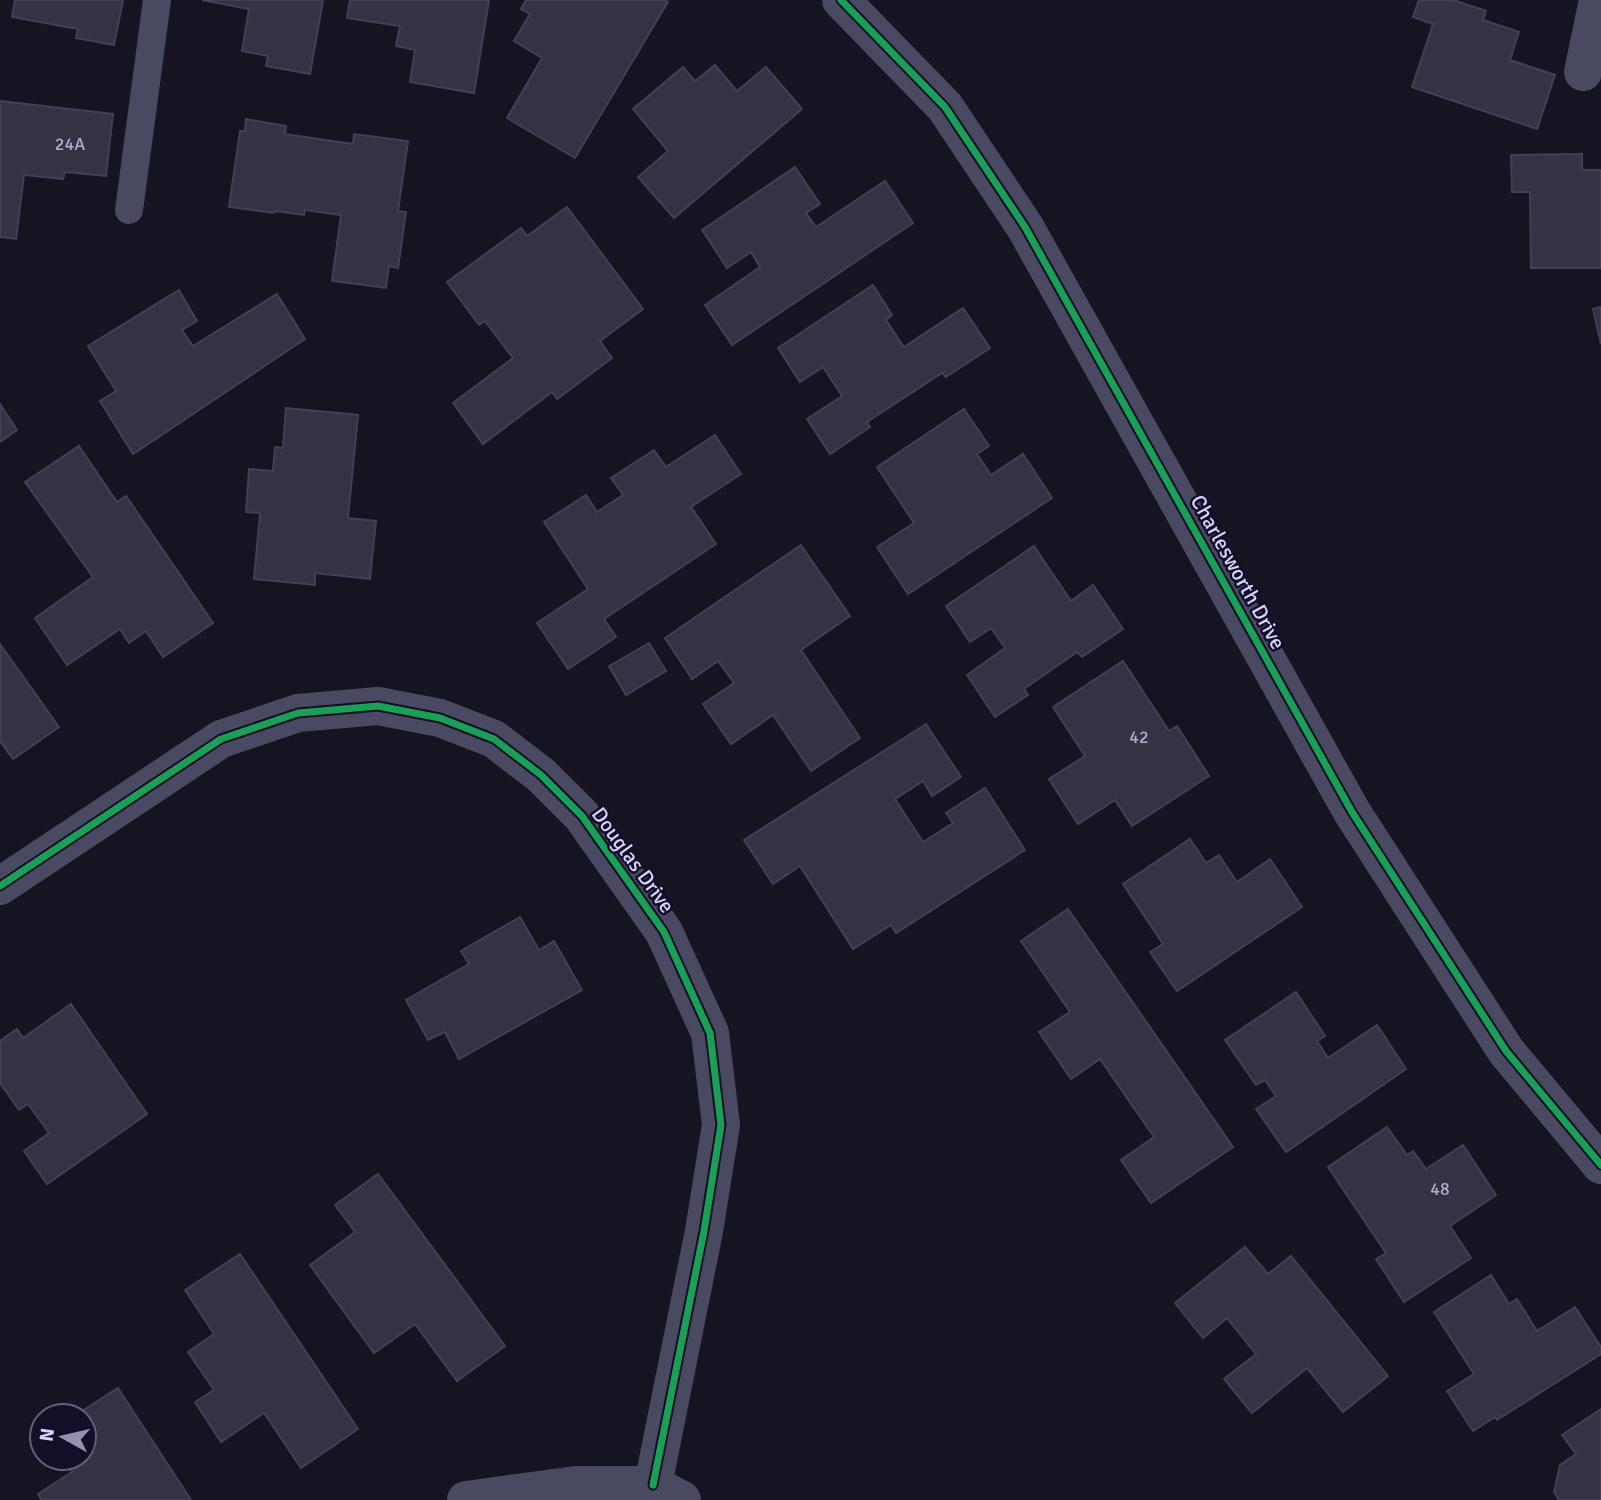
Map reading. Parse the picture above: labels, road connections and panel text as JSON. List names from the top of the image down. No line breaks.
{"streets":{"street":["Charlesworth Drive","Douglas Drive"]},"house_numbers":["24A","42","48"],"north":"left"}
